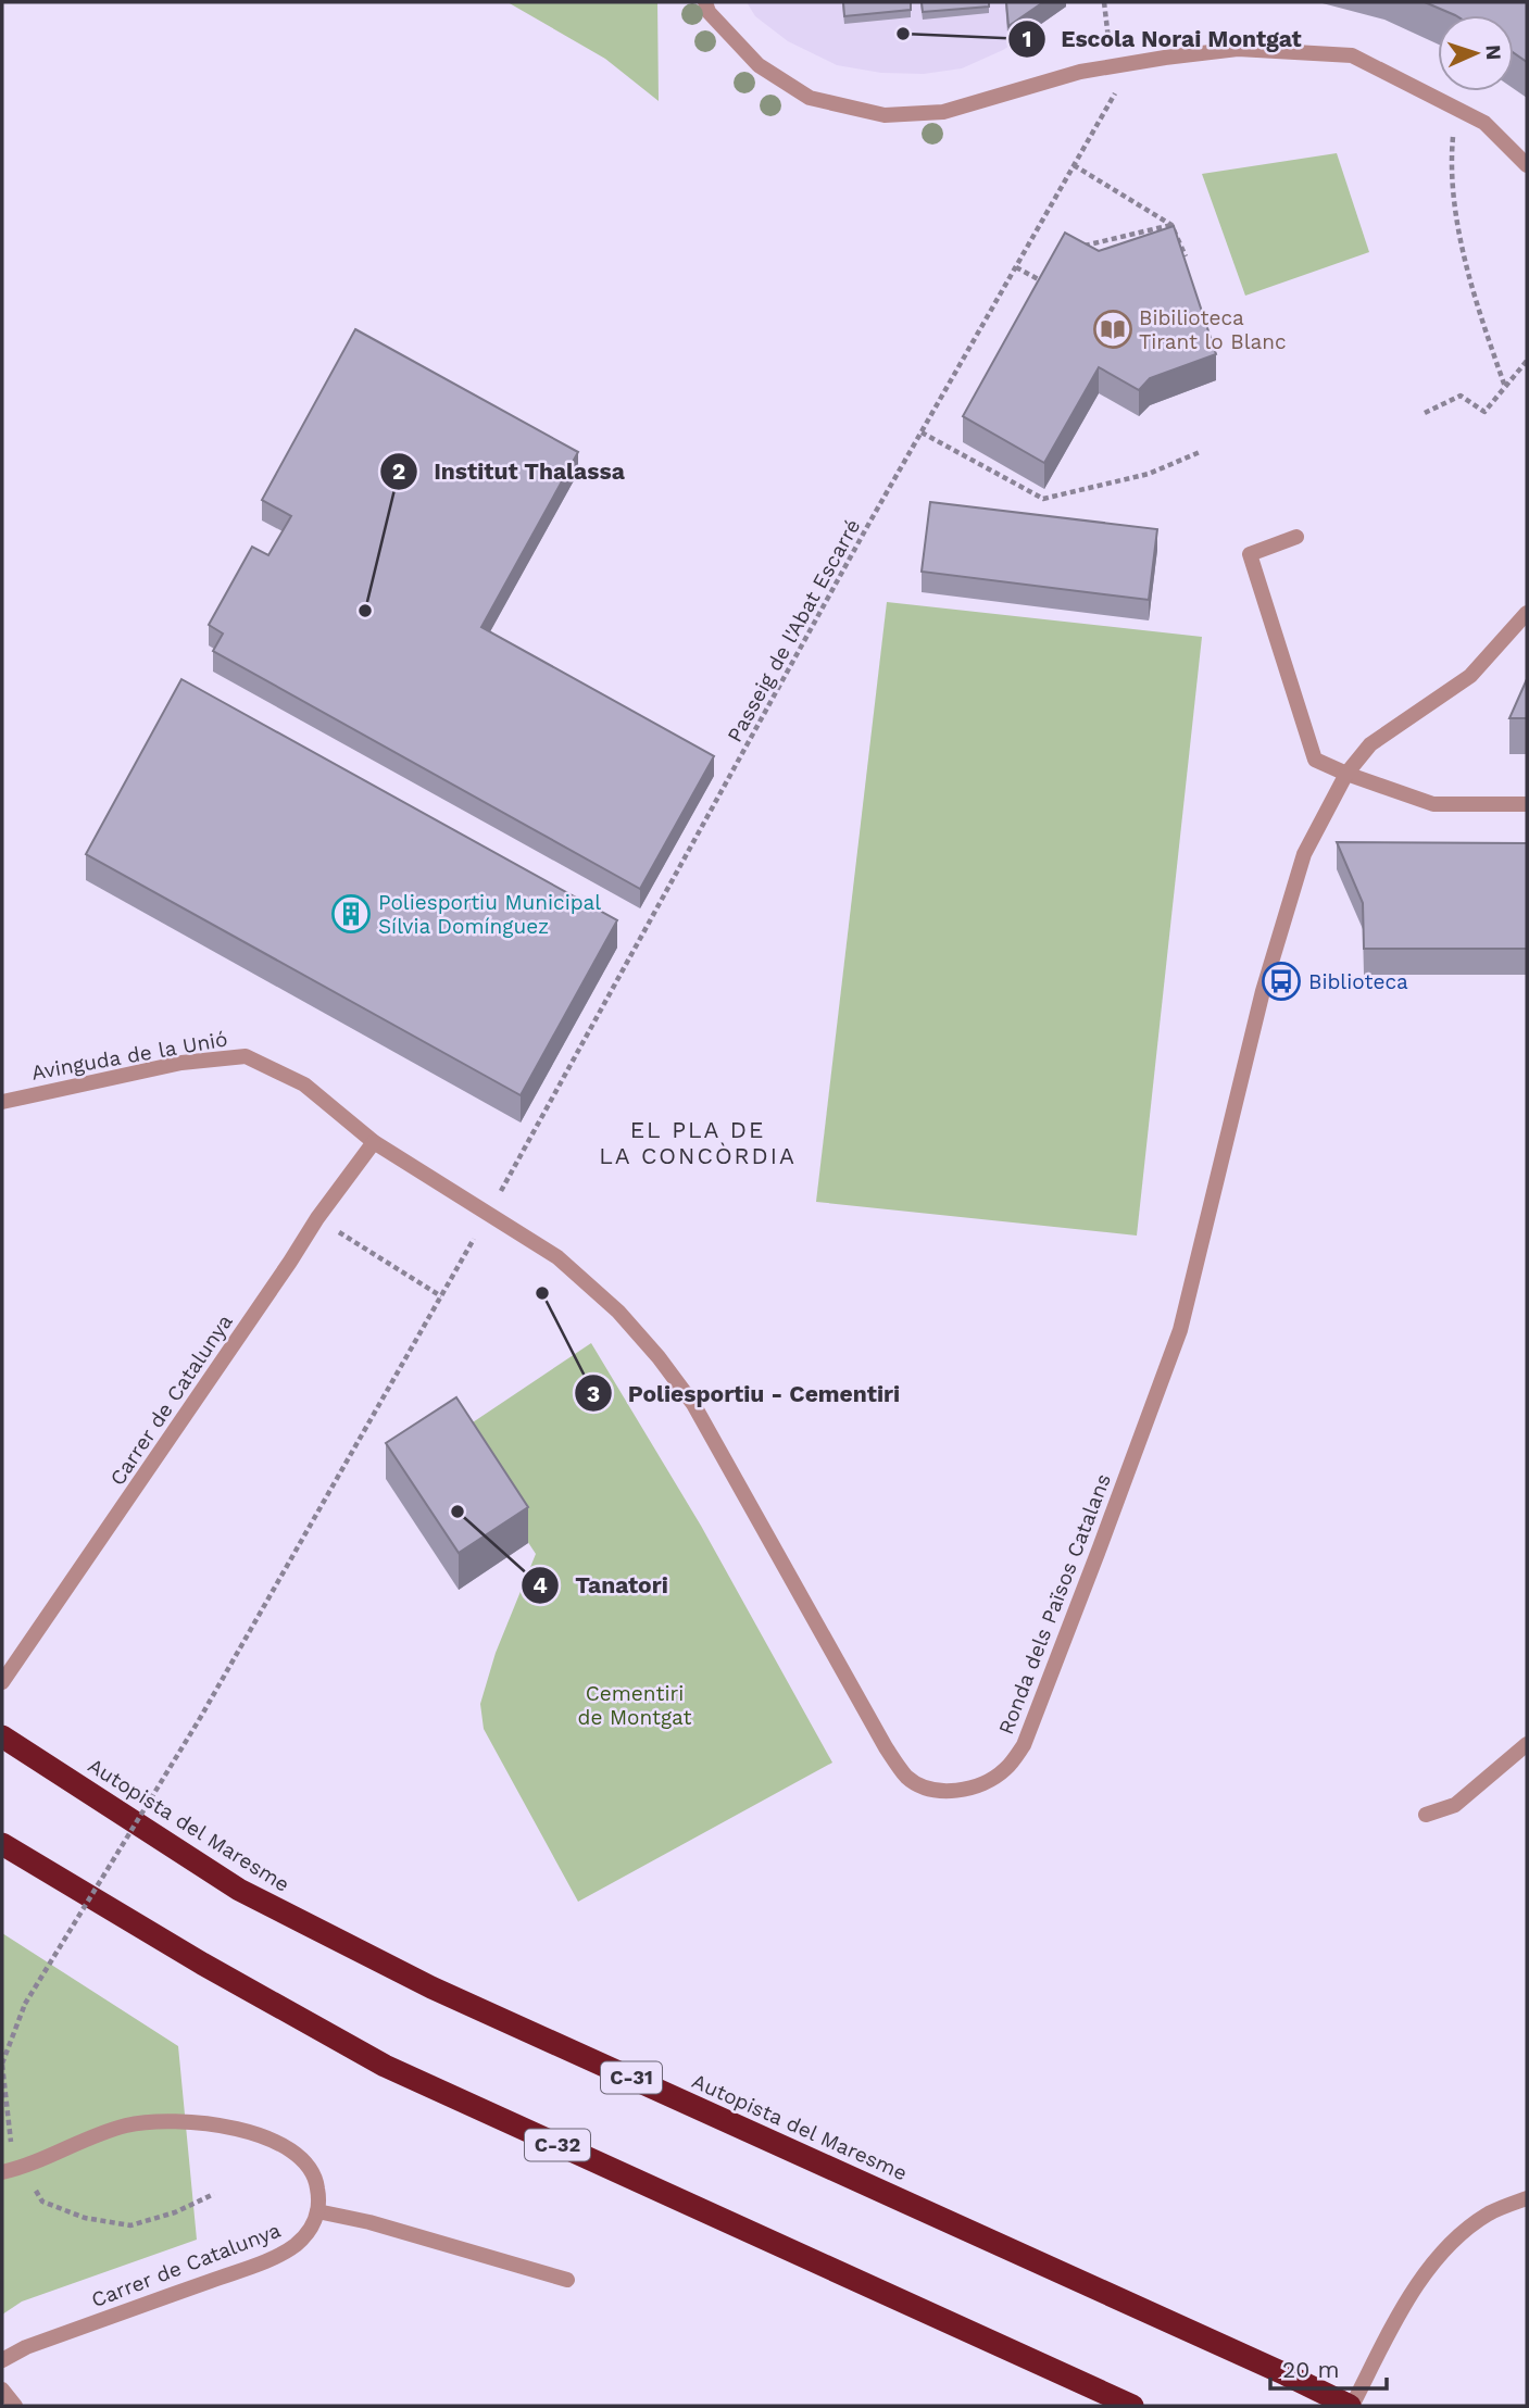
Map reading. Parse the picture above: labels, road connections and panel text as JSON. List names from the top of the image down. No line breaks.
{"streets":{"highway":["Autopista del Maresme","C-31","C-32"],"street":["Avinguda de la Unió","Carrer de Catalunya","Ronda dels Països Catalans"],"path":["Passeig de l'Abat Escarré"]},"crossings":[["Avinguda de la Unió","Carrer de Catalunya"],["Avinguda de la Unió","Ronda dels Països Catalans"],["Carrer de Catalunya","Ronda dels Països Catalans"]],"districts":["EL PLA DE LA CONCÒRDIA"],"parks":["Cementiri de Montgat"],"places":{"other":["Escola Norai Montgat","Institut Thalassa","Poliesportiu - Cementiri","Tanatori"],"library":["Bibilioteca Tirant lo Blanc"],"building":["Poliesportiu Municipal Sílvia Domínguez"],"bus stop":["Biblioteca"]},"scale_bar":"20 m","north":"right"}
